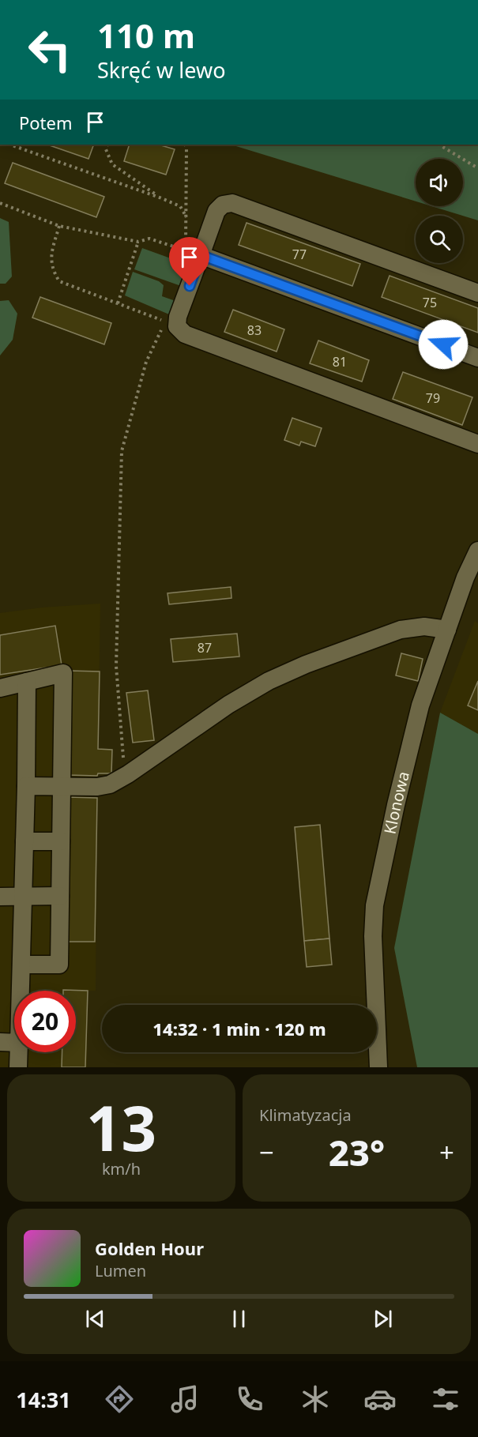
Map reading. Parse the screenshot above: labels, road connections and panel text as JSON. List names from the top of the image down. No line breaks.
{"streets":{"street":["Klonowa"]},"house_numbers":["77","75","83","81","79","87"],"page":{"turn":["110 m","Skręć w lewo"],"then":"Potem","limit":"20","trip":"14:32 · 1 min · 120 m","tile":[["13","km/h"],"Klimatyzacja"],"heat":["−","23°","+"],"song":["Golden Hour","Lumen"],"tabs":"14:31"}}
